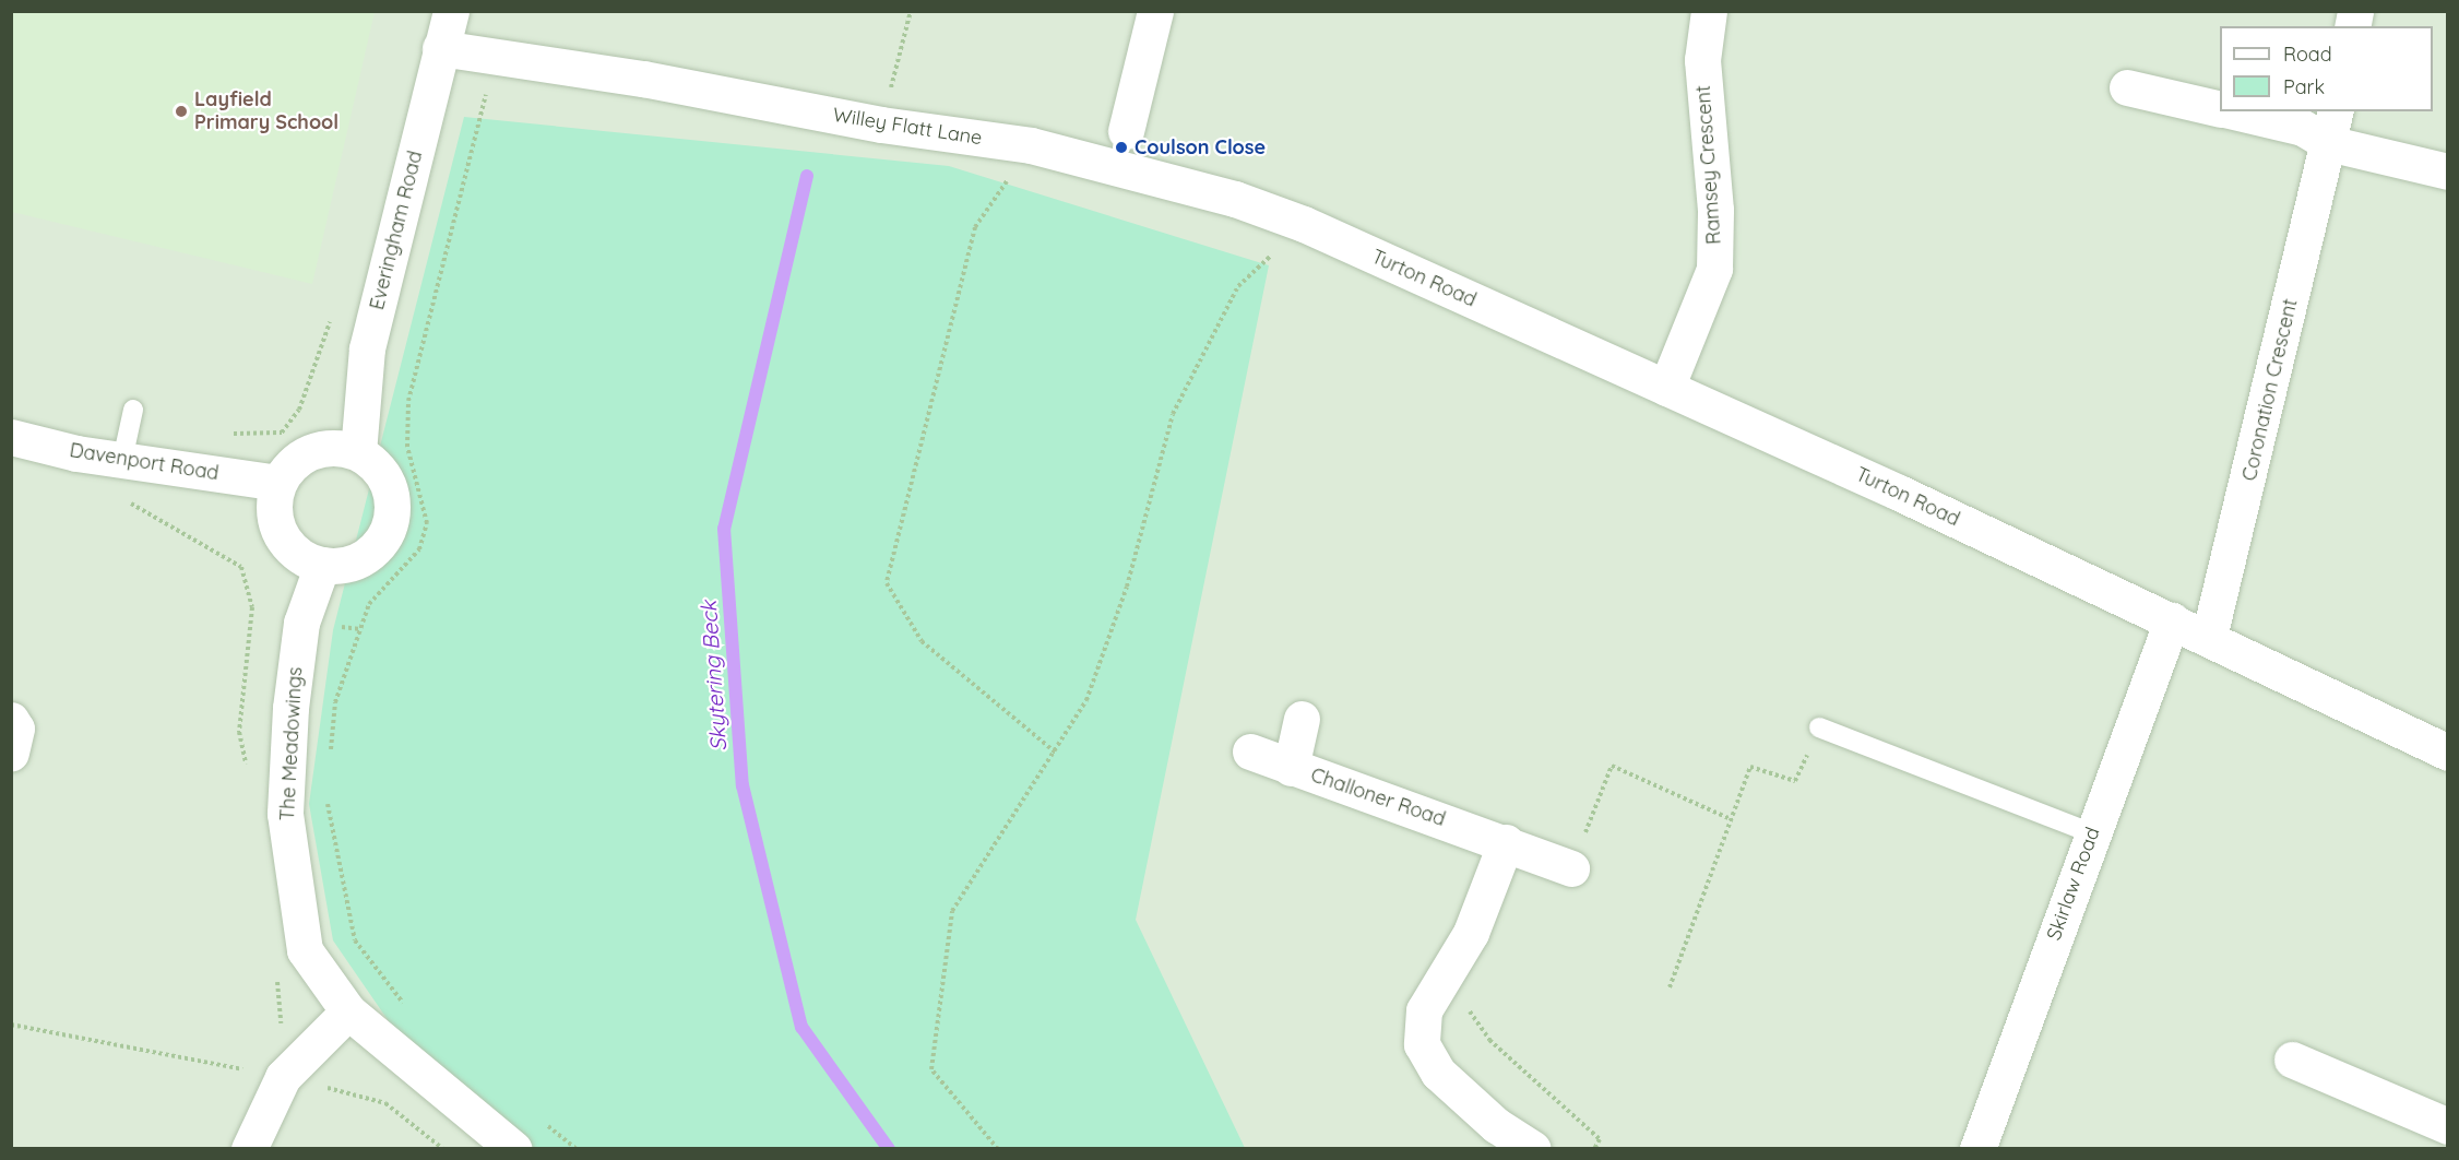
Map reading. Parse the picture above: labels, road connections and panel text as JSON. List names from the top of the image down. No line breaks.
{"streets":{"street":["Willey Flatt Lane","Ramsey Crescent","Everingham Road","Turton Road","Coronation Crescent","Davenport Road","The Meadowings","Challoner Road","Skirlaw Road"]},"crossings":[["Willey Flatt Lane","Everingham Road"],["Willey Flatt Lane","Turton Road"],["Ramsey Crescent","Turton Road"],["Everingham Road","Davenport Road"],["Everingham Road","The Meadowings"],["Turton Road","Coronation Crescent"],["Turton Road","Skirlaw Road"],["Davenport Road","The Meadowings"]],"water":["Skytering Beck"],"places":["Layfield Primary School","Coulson Close"],"legend":["Road","Park"]}
